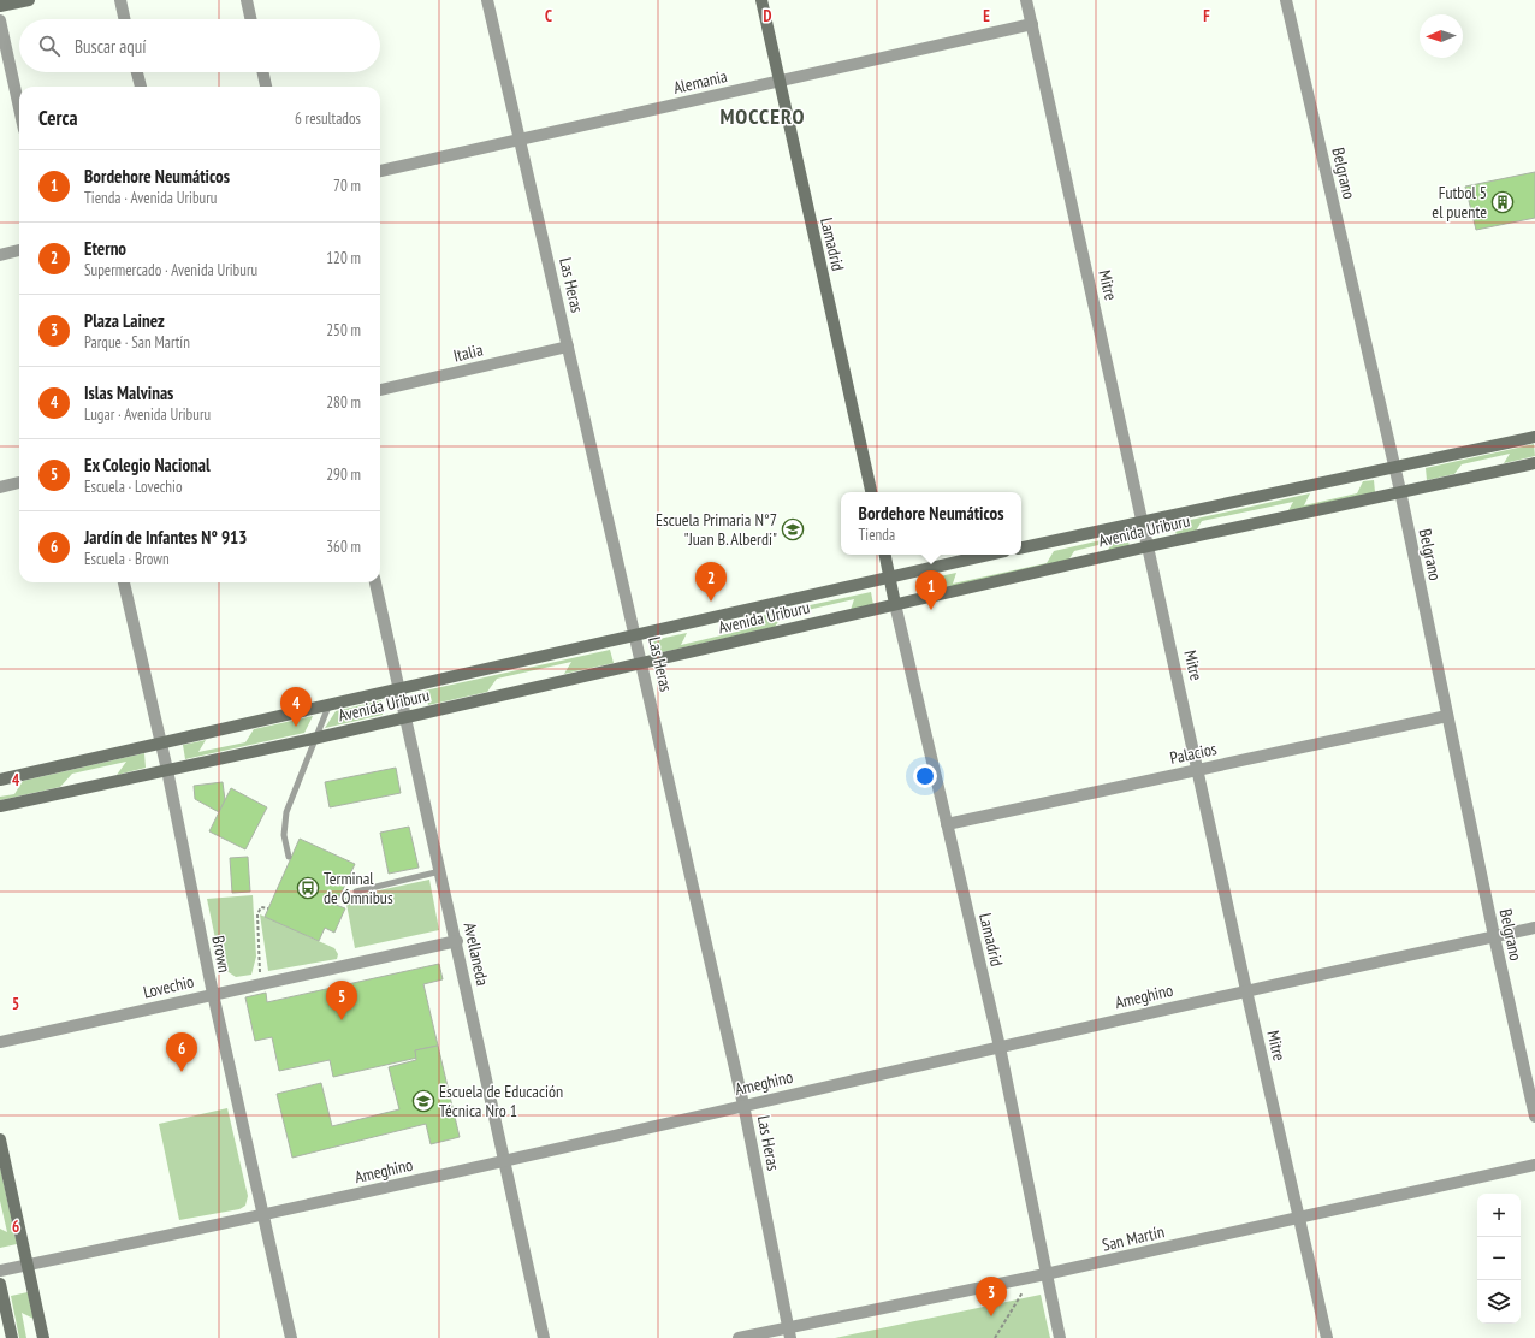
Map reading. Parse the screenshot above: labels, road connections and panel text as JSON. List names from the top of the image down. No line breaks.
{"streets":{"main road":["Lamadrid","Avenida Uriburu"],"street":["Alemania","Belgrano","Las Heras","Mitre","Italia","Palacios","Brown","Avellaneda","Lovechio","Ameghino","San Martín"]},"crossings":[["Alemania","Lamadrid"],["Alemania","Las Heras"],["Alemania","Mitre"],["Belgrano","Avenida Uriburu"],["Belgrano","Palacios"],["Belgrano","Ameghino"],["Lamadrid","Avenida Uriburu"],["Lamadrid","Palacios"],["Lamadrid","Ameghino"],["Lamadrid","San Martín"],["Las Heras","Italia"],["Las Heras","Avenida Uriburu"],["Las Heras","Ameghino"],["Las Heras","San Martín"],["Mitre","Avenida Uriburu"],["Mitre","Palacios"],["Mitre","Ameghino"],["Mitre","San Martín"],["Avenida Uriburu","Brown"],["Avenida Uriburu","Avellaneda"],["Brown","Lovechio"],["Brown","Ameghino"],["Avellaneda","Lovechio"],["Avellaneda","Ameghino"]],"districts":["MOCCERO"],"places":{"building":["Futbol 5 el puente"],"school or university":["Escuela Primaria N°7 \"Juan B. Alberdi\"","Escuela de Educación Técnica Nro 1"],"bus stop":["Terminal de Ómnibus"]},"north":"left","page":{"search":"Buscar aquí","heading":["Cerca","6 resultados"],"list":[{"mark":"1","name":"Bordehore Neumáticos","note":"Tienda · Avenida Uriburu","value":"70 m"},{"mark":"2","name":"Eterno","note":"Supermercado · Avenida Uriburu","value":"120 m"},{"mark":"3","name":"Plaza Lainez","note":"Parque · San Martín","value":"250 m"},{"mark":"4","name":"Islas Malvinas","note":"Lugar · Avenida Uriburu","value":"280 m"},{"mark":"5","name":"Ex Colegio Nacional","note":"Escuela · Lovechio","value":"290 m"},{"mark":"6","name":"Jardín de Infantes N° 913","note":"Escuela · Brown","value":"360 m"}],"popup":["Bordehore Neumáticos","Tienda"],"pins":["2","1","4","5","6","3"],"map_buttons":["+","−"]},"grid":{"columns":["C","D","E","F"],"rows":["4","5","6"]}}
